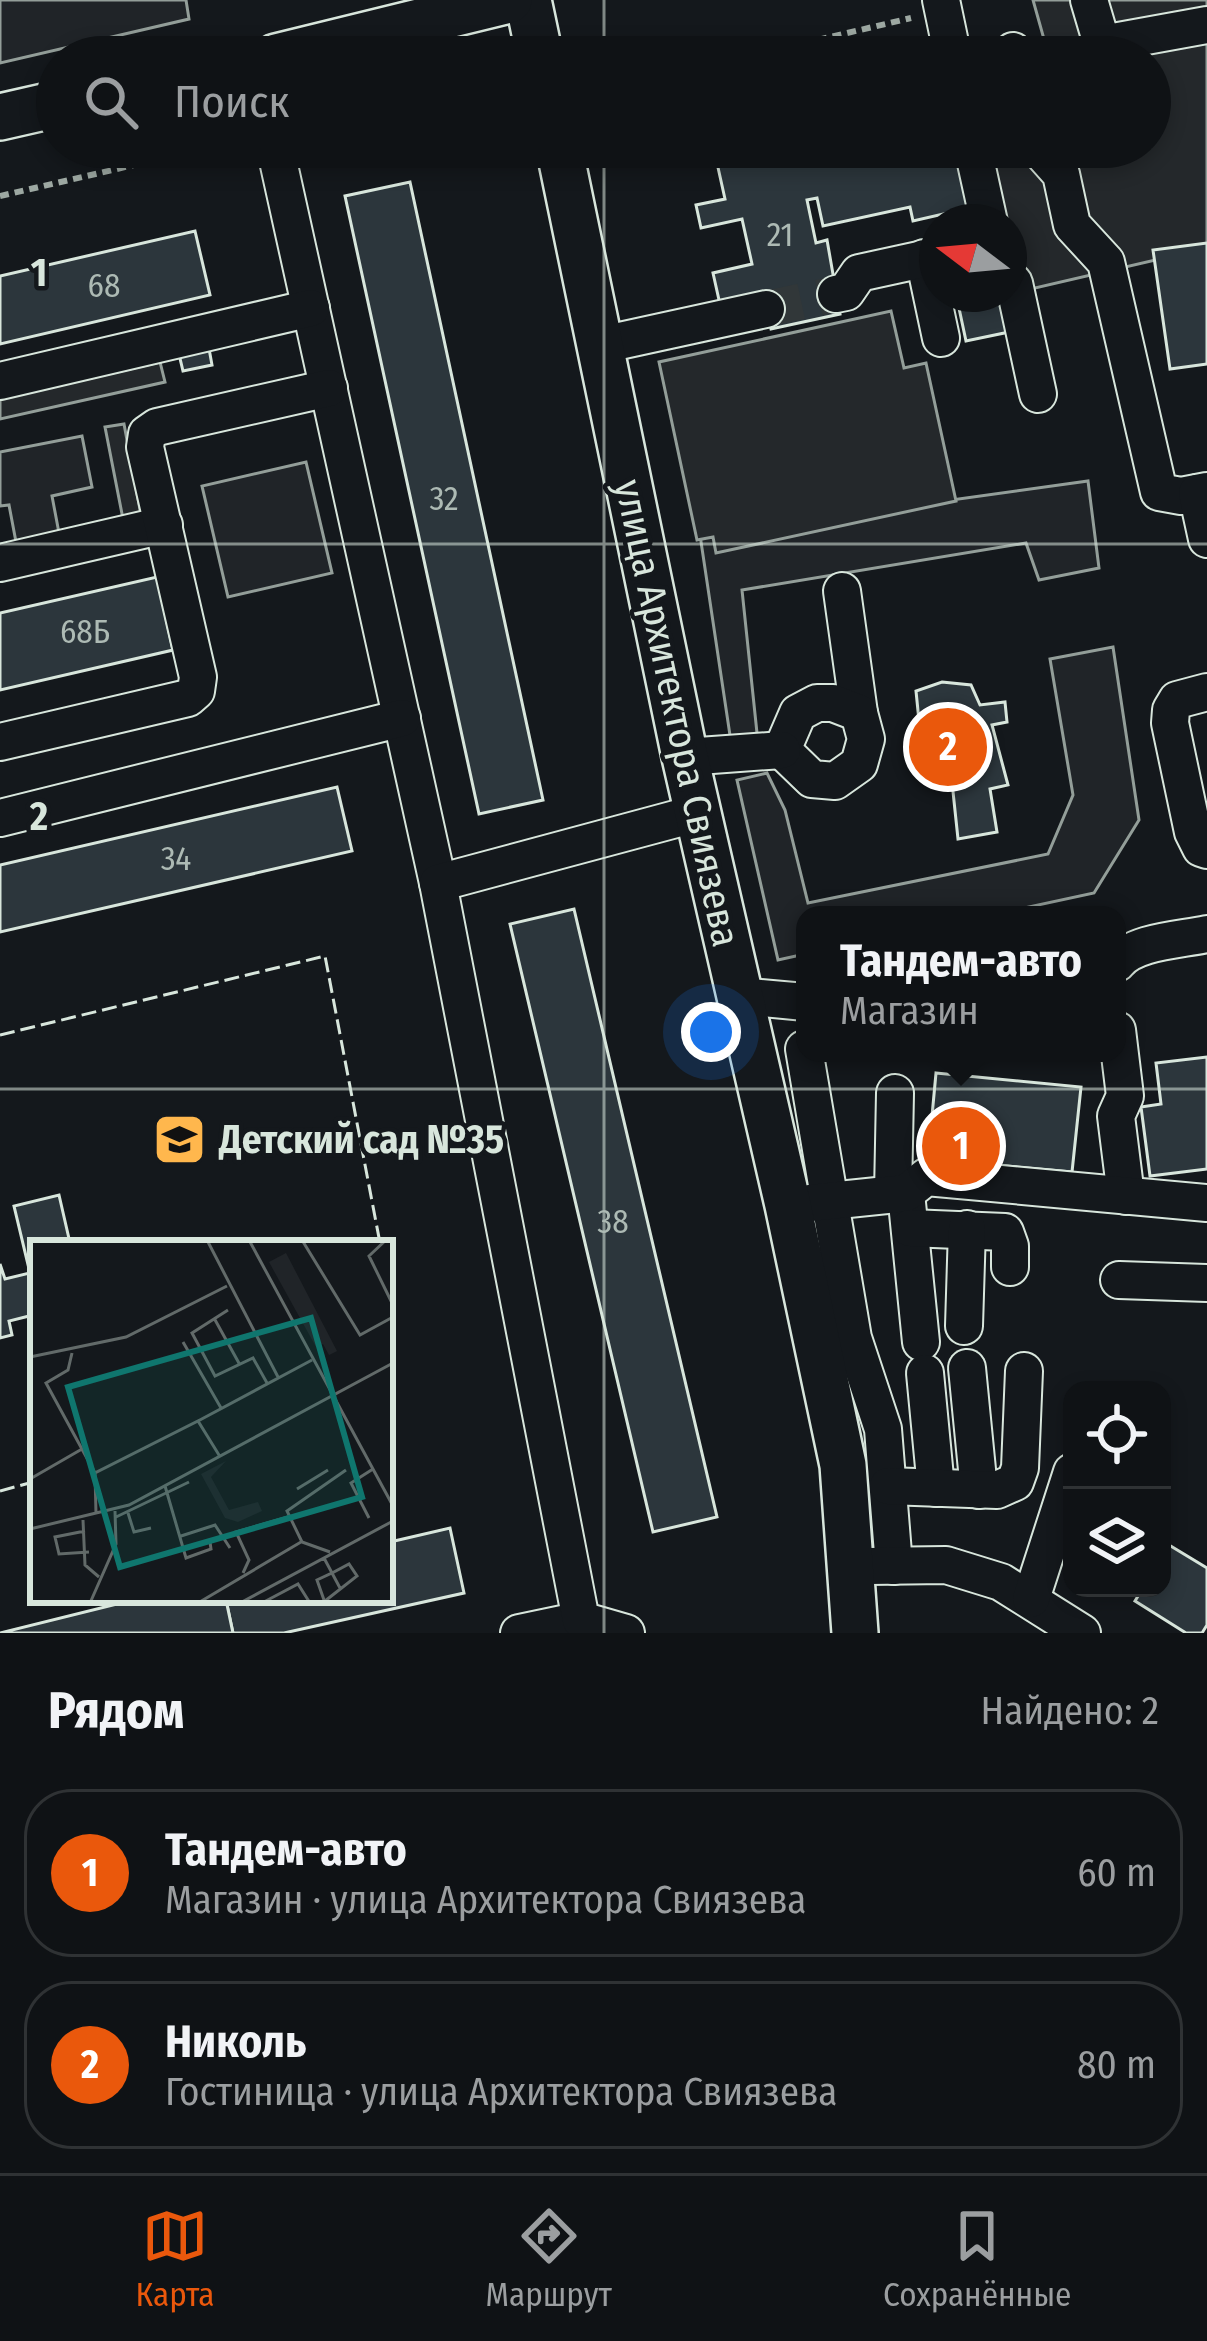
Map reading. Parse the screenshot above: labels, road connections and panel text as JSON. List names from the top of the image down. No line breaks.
{"streets":{"main road":["улица Архитектора Свиязева"]},"places":{"school or university":["Детский сад №35"]},"house_numbers":["21","68","32","68Б","34","38"],"north":"left","page":{"search":"Поиск","pins":["2","1"],"popup":["Тандем-авто","Магазин"],"heading":["Рядом","Найдено: 2"],"list":[{"mark":"1","name":"Тандем-авто","note":"Магазин · улица Архитектора Свиязева","value":"60 m"},{"mark":"2","name":"Николь","note":"Гостиница · улица Архитектора Свиязева","value":"80 m"}],"nav":["Карта","Маршрут","Сохранённые"]},"grid":{"rows":["1","2"]}}
